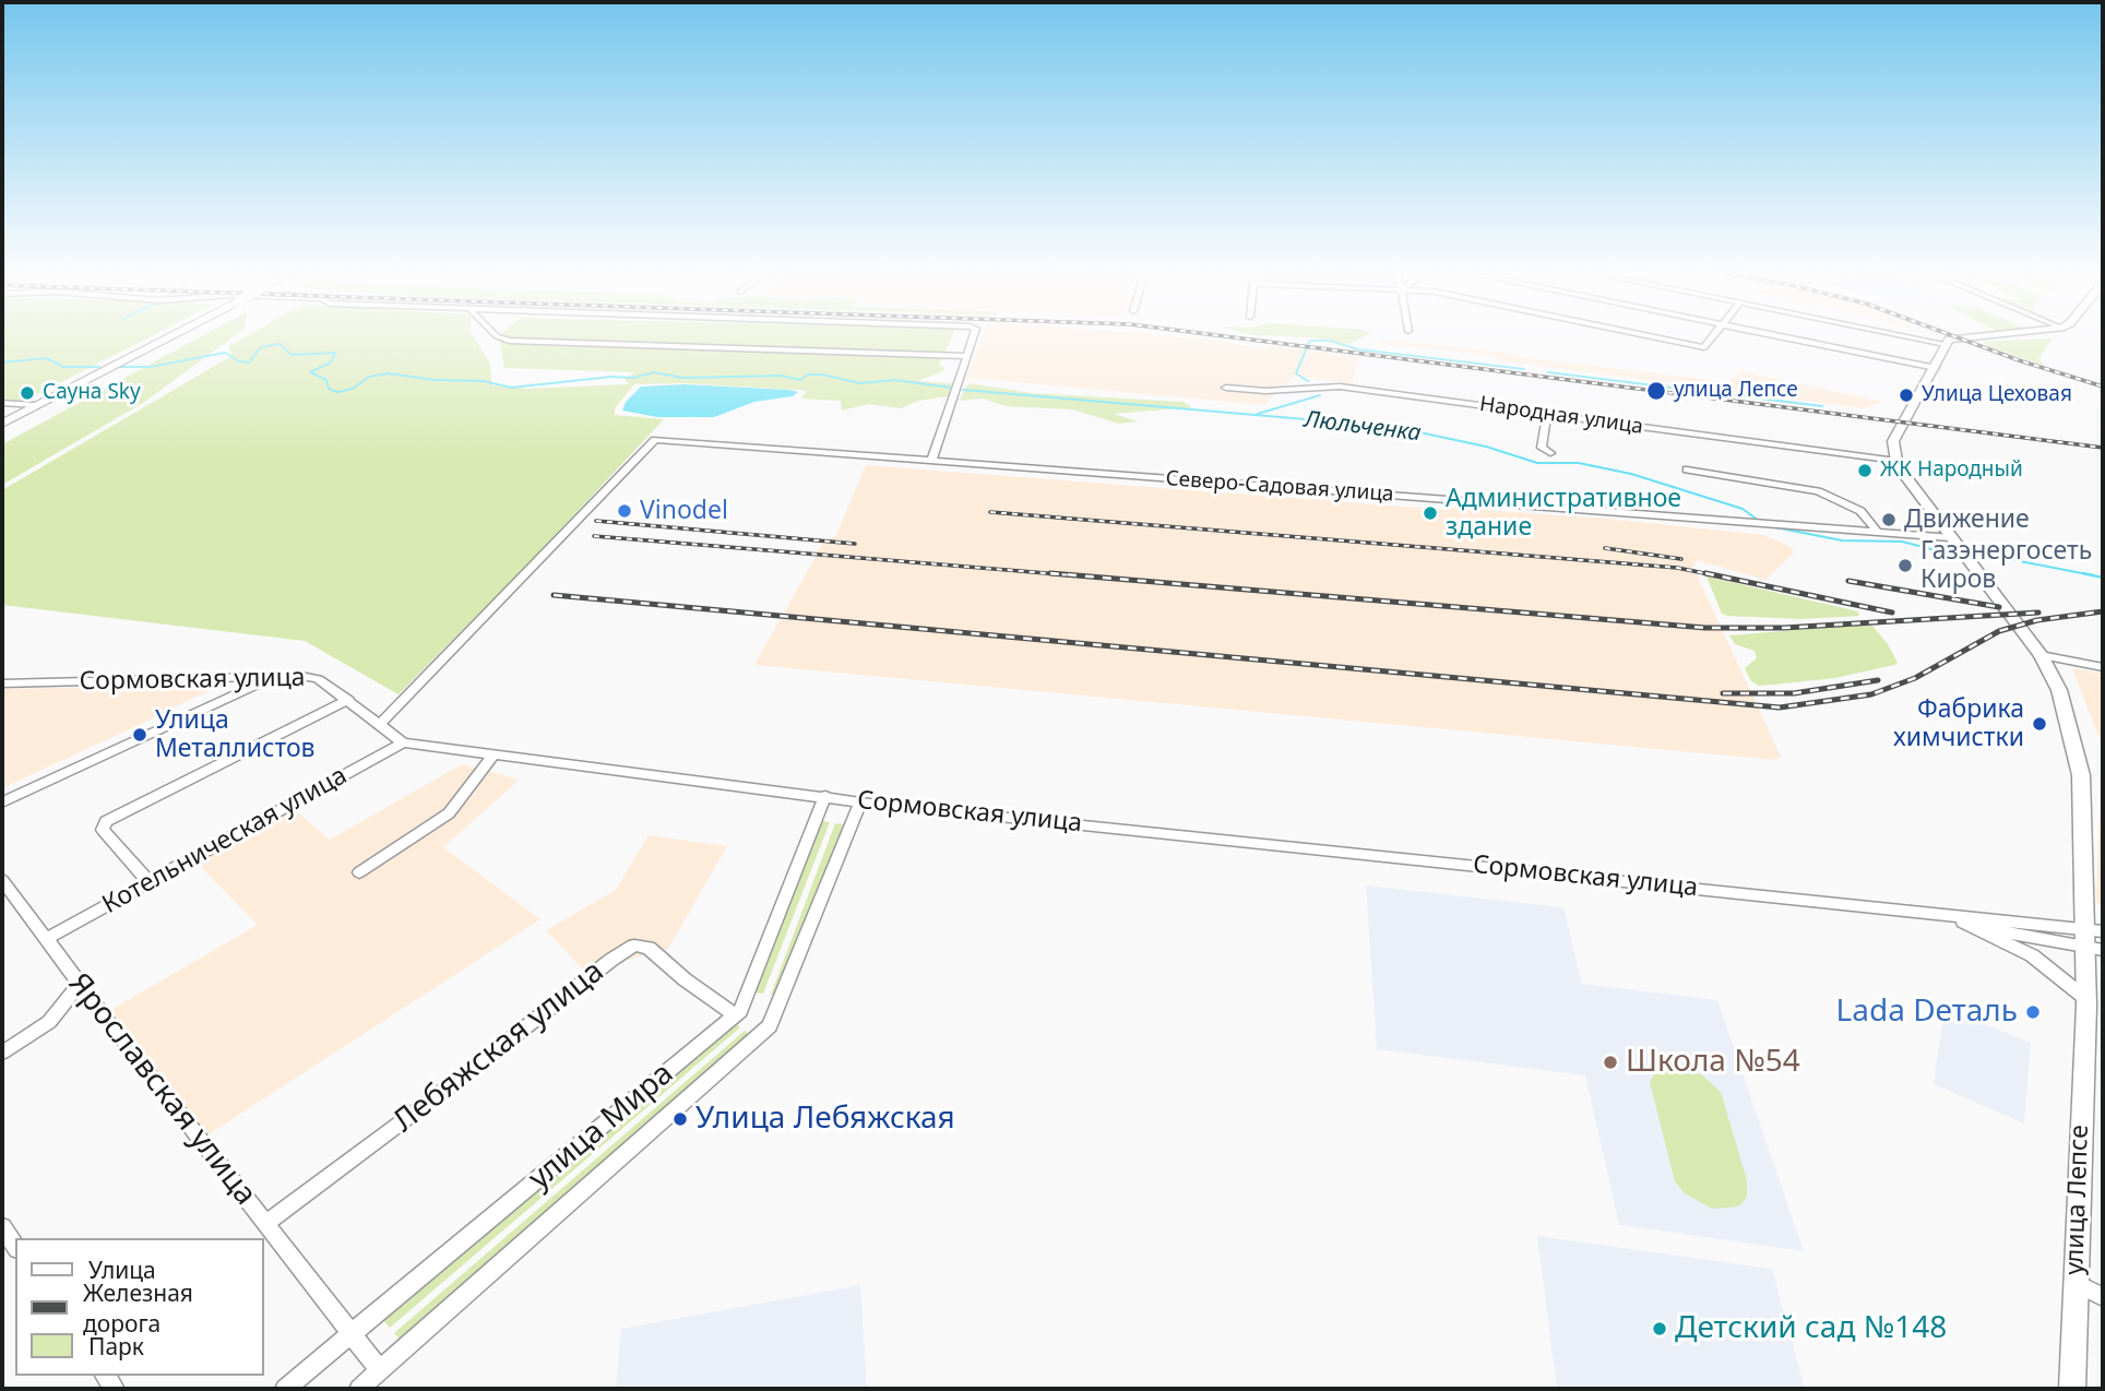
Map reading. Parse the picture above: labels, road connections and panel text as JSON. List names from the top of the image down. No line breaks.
{"streets":{"main road":["улица Лепсе"],"street":["Народная улица","Северо-Садовая улица","Сормовская улица","Котельническая улица","Лебяжская улица","Ярославская улица","улица Мира"]},"crossings":[["Народная улица","улица Лепсе"],["Северо-Садовая улица","Сормовская улица"],["Северо-Садовая улица","улица Лепсе"],["Сормовская улица","Котельническая улица"],["Сормовская улица","улица Мира"],["Сормовская улица","улица Лепсе"],["Котельническая улица","Ярославская улица"],["Лебяжская улица","Ярославская улица"],["Лебяжская улица","улица Мира"],["Ярославская улица","улица Мира"]],"water":["Люльченка"],"places":["улица Лепсе","Сауна Sky","Улица Цеховая","ЖК Народный","Vinodel","Административное здание","Движение","Газэнергосеть Киров","Фабрика химчистки","Улица Металлистов","Lada Dеталь","Школа №54","Улица Лебяжская","Детский сад №148"],"legend":["Улица","Железная дорога","Парк"]}
